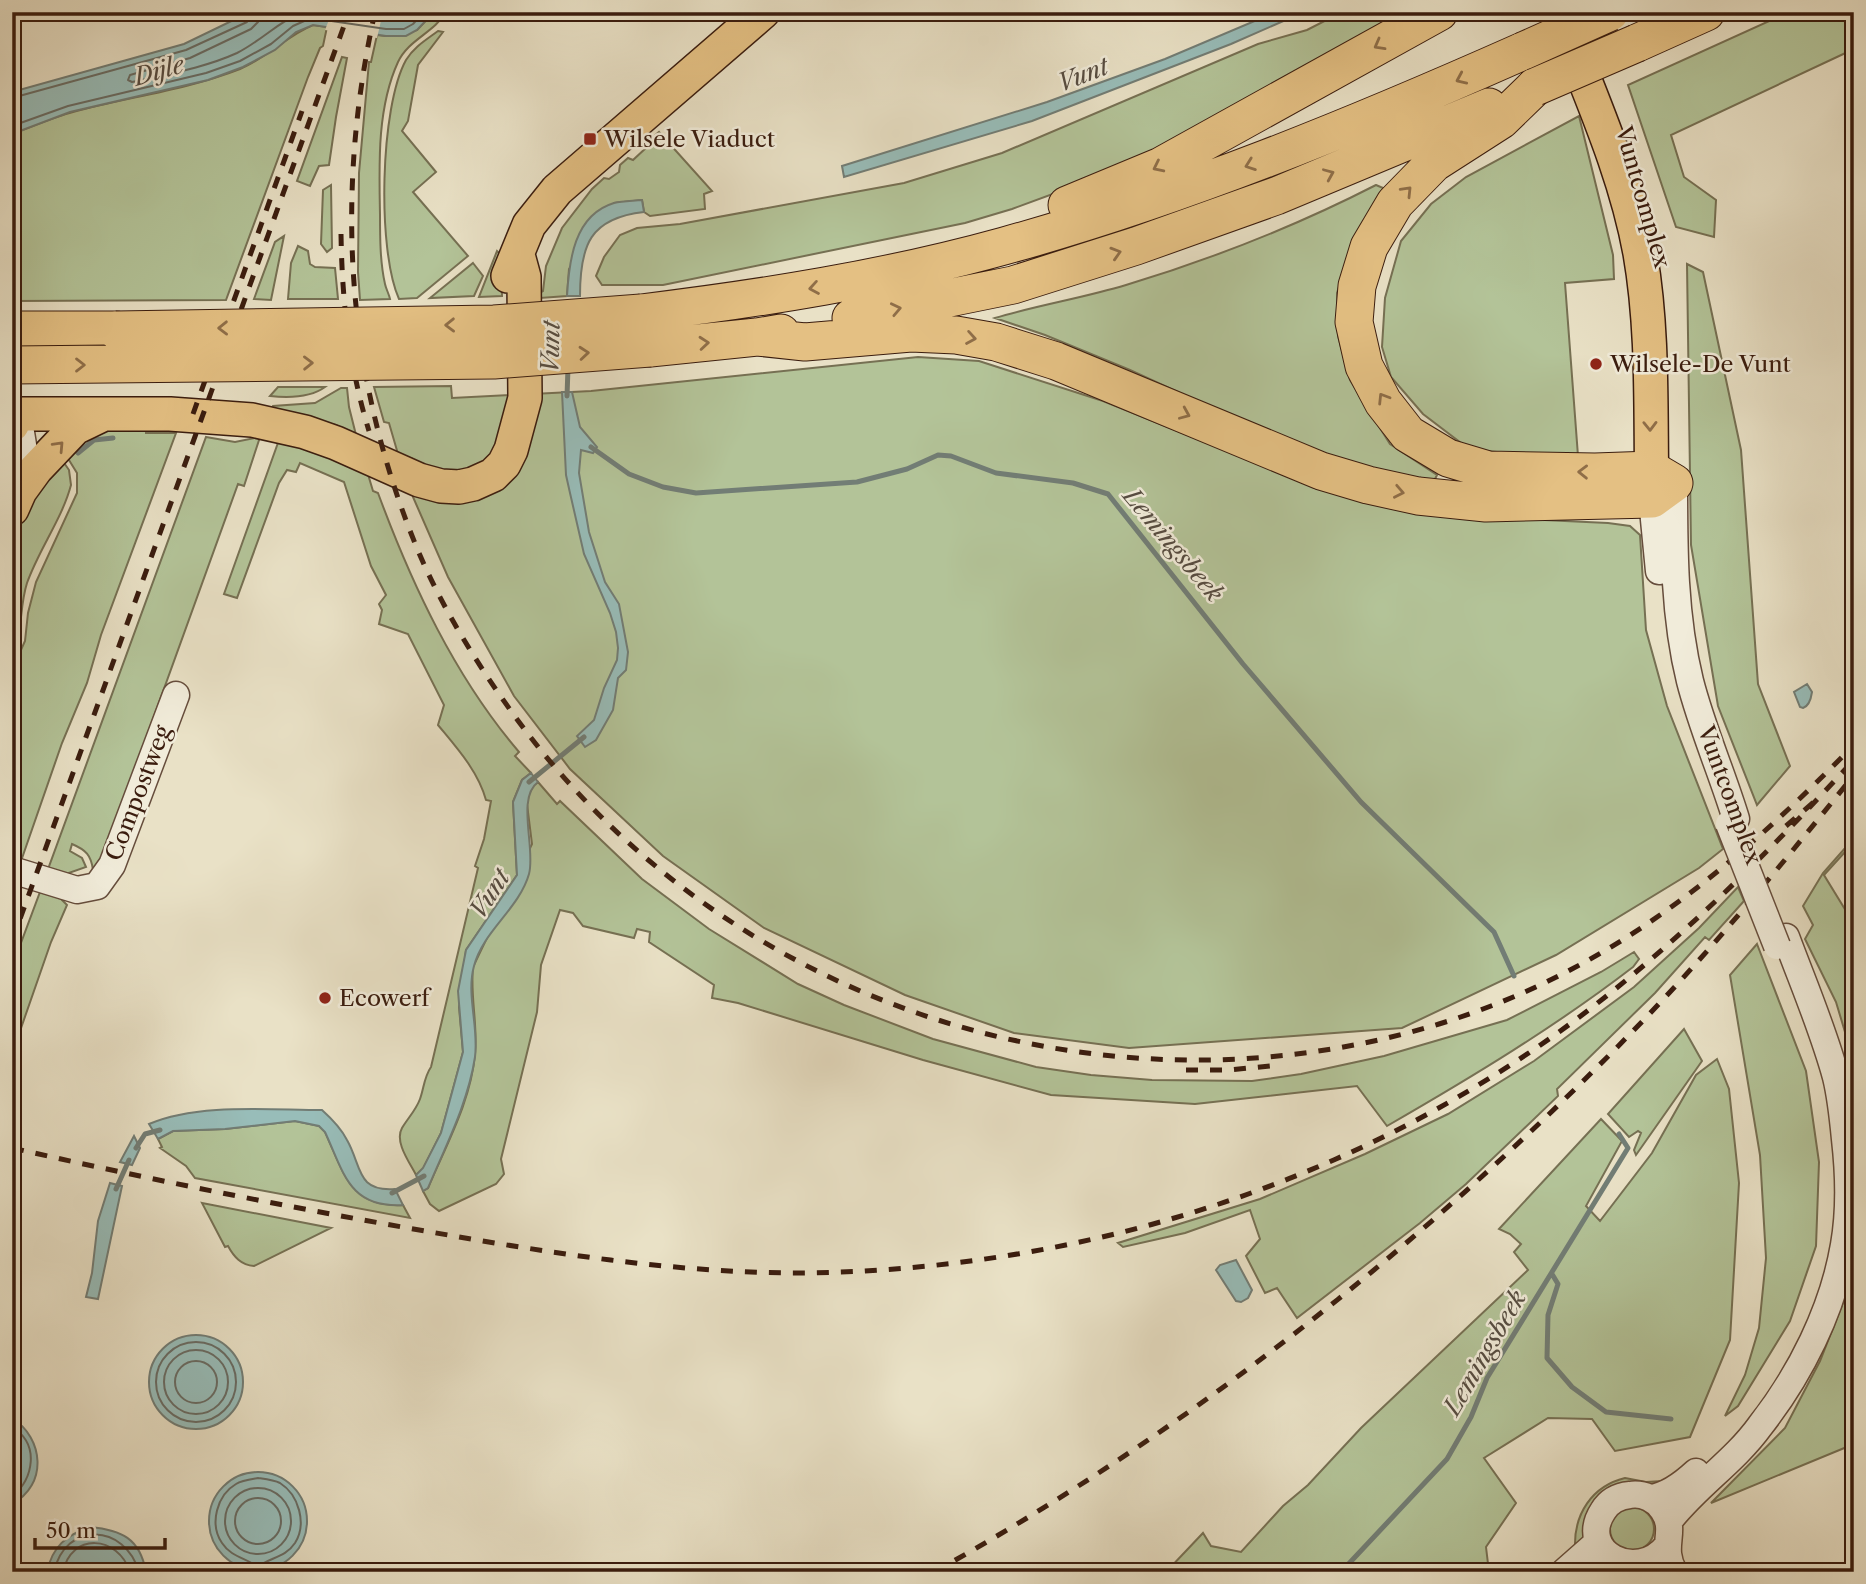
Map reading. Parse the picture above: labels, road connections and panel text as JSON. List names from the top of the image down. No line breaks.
{"streets":{"main road":["Vuntcomplex"],"street":["Compostweg"]},"water":["Dijle","Vunt","Lemingsbeek"],"places":{"transit":["Wilsele Viaduct"],"other":["Wilsele-De Vunt","Ecowerf"]},"scale_bar":"50 m"}
